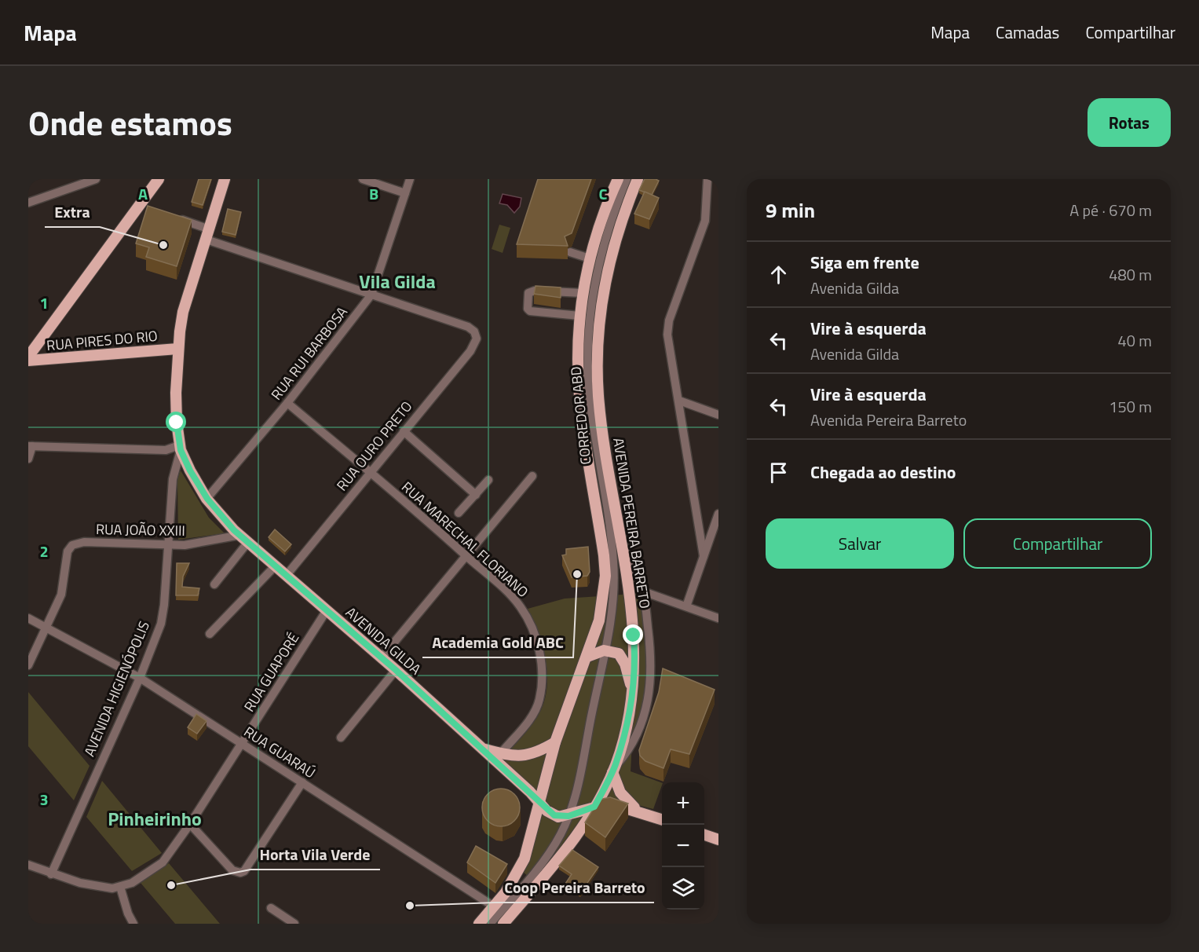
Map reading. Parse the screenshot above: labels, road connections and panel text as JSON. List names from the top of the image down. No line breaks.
{"streets":{"main road":["RUA PIRES DO RIO","AVENIDA PEREIRA BARRETO","AVENIDA GILDA","AVENIDA HIGIENÓPOLIS"],"street":["RUA RUI BARBOSA","CORREDOR ABD","RUA OURO PRETO","RUA JOÃO XXIII","RUA MARECHAL FLORIANO","RUA GUAPORÉ","RUA GUARAÚ"]},"crossings":[["RUA PIRES DO RIO","AVENIDA HIGIENÓPOLIS"],["RUA RUI BARBOSA","RUA OURO PRETO"],["RUA RUI BARBOSA","RUA MARECHAL FLORIANO"],["RUA RUI BARBOSA","AVENIDA GILDA"],["CORREDOR ABD","AVENIDA PEREIRA BARRETO"],["CORREDOR ABD","AVENIDA GILDA"],["RUA OURO PRETO","RUA MARECHAL FLORIANO"],["RUA OURO PRETO","AVENIDA GILDA"],["RUA JOÃO XXIII","AVENIDA GILDA"],["RUA JOÃO XXIII","AVENIDA HIGIENÓPOLIS"],["RUA JOÃO XXIII","RUA GUARAÚ"],["AVENIDA GILDA","RUA GUAPORÉ"],["AVENIDA GILDA","AVENIDA HIGIENÓPOLIS"],["RUA GUAPORÉ","RUA GUARAÚ"],["AVENIDA HIGIENÓPOLIS","RUA GUARAÚ"]],"districts":["Vila Gilda","Pinheirinho"],"places":["Extra","Academia Gold ABC","Horta Vila Verde","Coop Pereira Barreto"],"page":{"header":"Mapa","nav":["Mapa","Camadas","Compartilhar"],"title":"Onde estamos","buttons":["Rotas",["Salvar","Compartilhar"]],"heading":["9 min","A pé · 670 m"],"list":[["Siga em frente","Avenida Gilda","480 m"],["Vire à esquerda","Avenida Gilda","40 m"],["Vire à esquerda","Avenida Pereira Barreto","150 m"],"Chegada ao destino"],"map_buttons":["+","−"]},"grid":{"columns":["A","B","C"],"rows":["1","2","3"]}}
